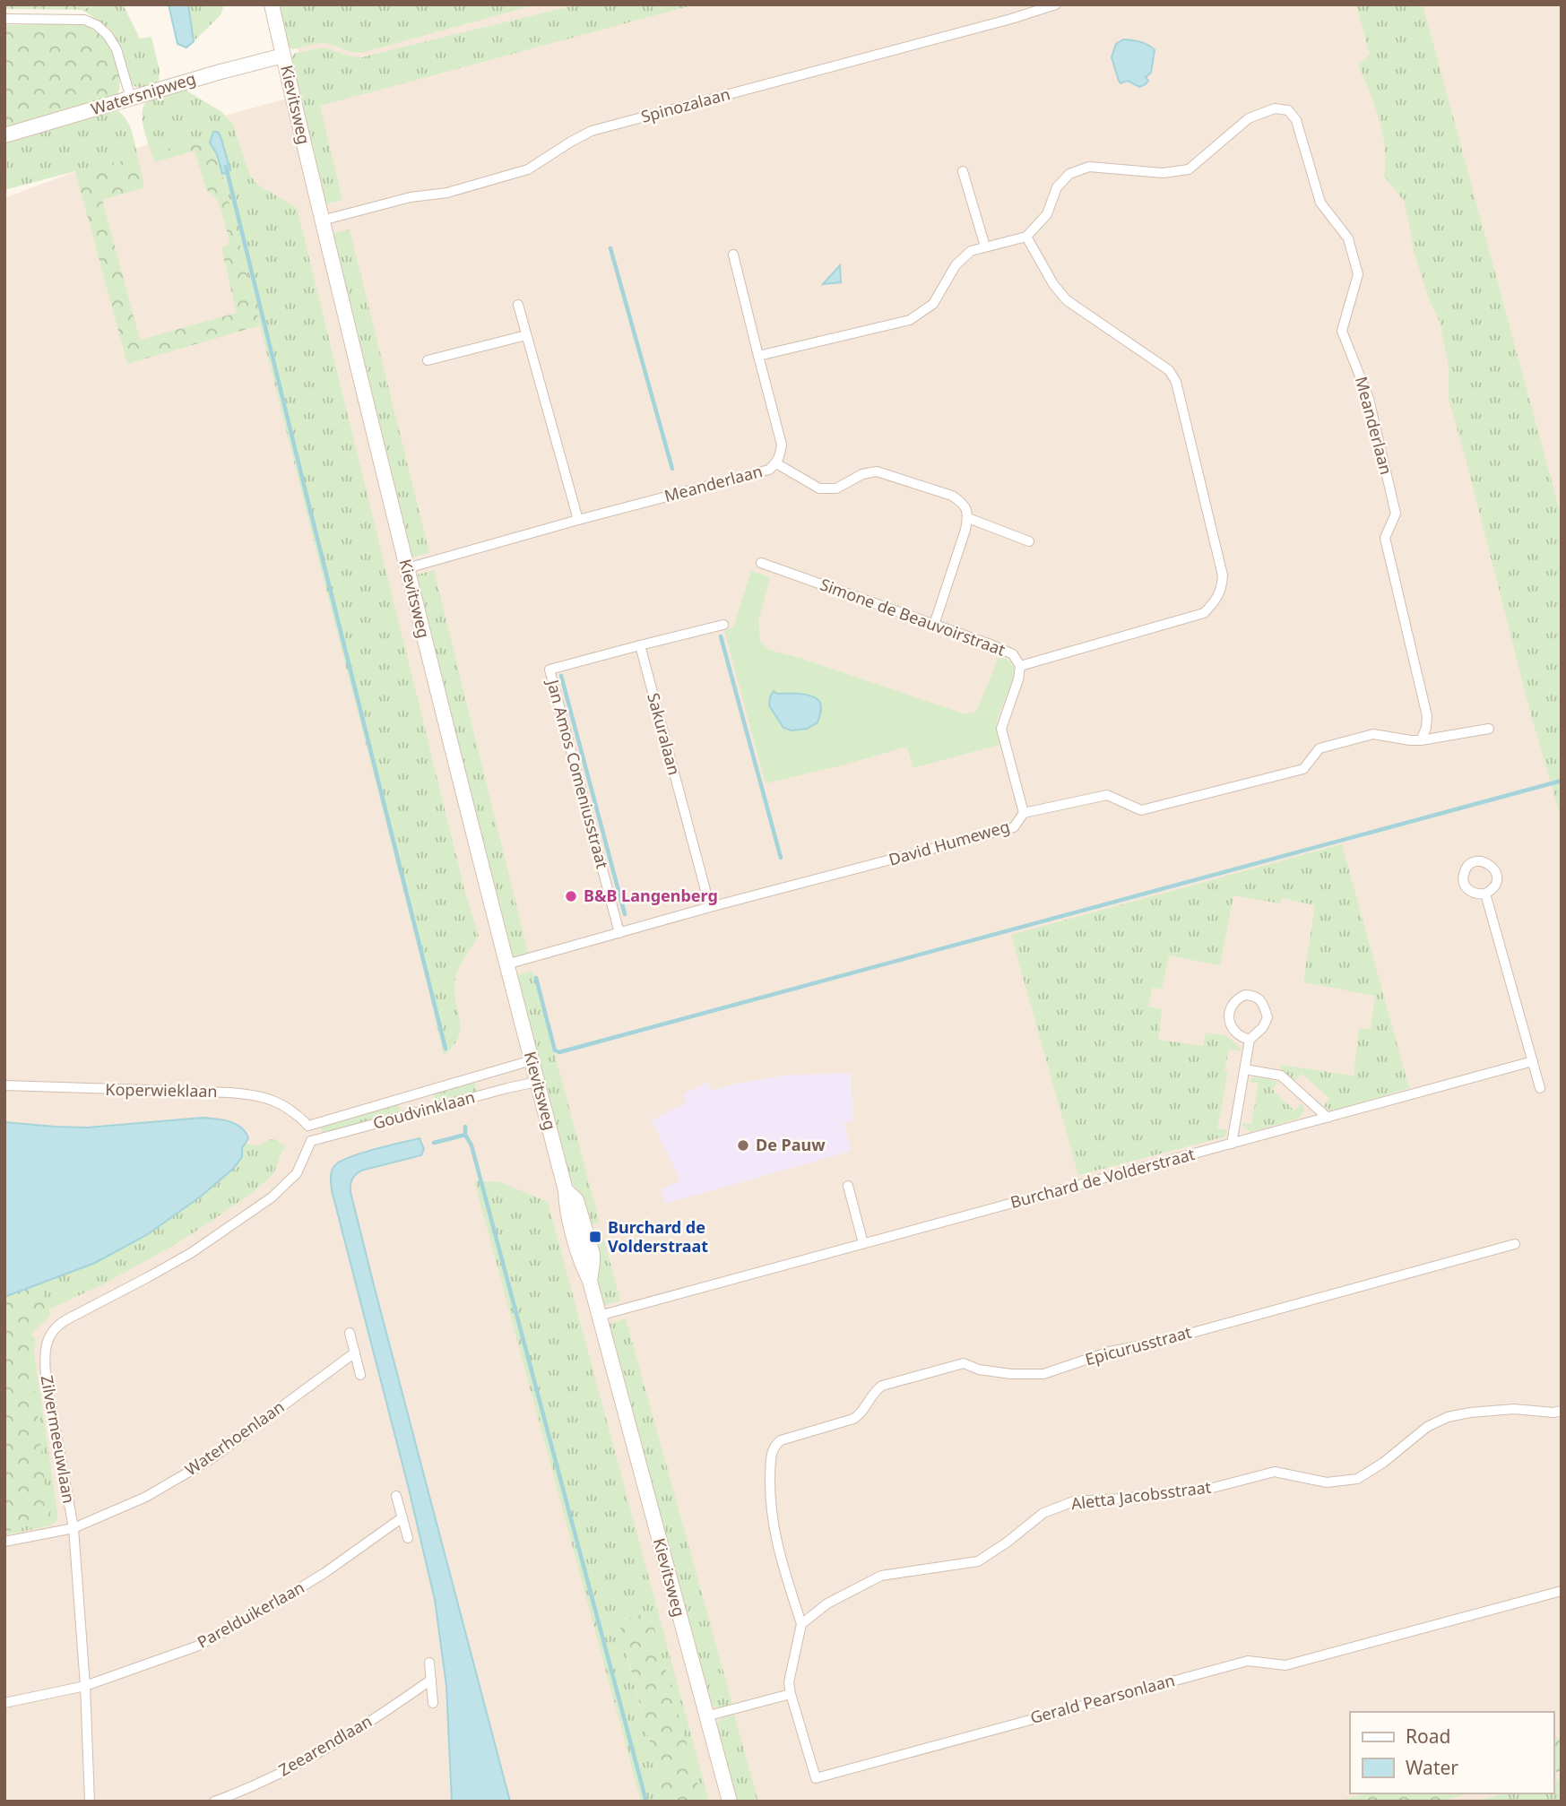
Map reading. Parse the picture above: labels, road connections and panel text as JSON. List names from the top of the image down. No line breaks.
{"streets":{"street":["Watersnipweg","Kievitsweg","Spinozalaan","Meanderlaan","Simone de Beauvoirstraat","Sakuralaan","Jan Amos Comeniusstraat","David Humeweg","Koperwieklaan","Goudvinklaan","Burchard de Volderstraat","Epicurusstraat","Waterhoenlaan","Zilvermeeuwlaan","Aletta Jacobsstraat","Parelduikerlaan","Gerald Pearsonlaan","Zeearendlaan"]},"crossings":[["Watersnipweg","Kievitsweg"],["Kievitsweg","Spinozalaan"],["Kievitsweg","Meanderlaan"],["Kievitsweg","David Humeweg"],["Kievitsweg","Goudvinklaan"],["Kievitsweg","Burchard de Volderstraat"],["Meanderlaan","David Humeweg"],["Simone de Beauvoirstraat","David Humeweg"],["Sakuralaan","Jan Amos Comeniusstraat"],["Sakuralaan","David Humeweg"],["Jan Amos Comeniusstraat","David Humeweg"],["Koperwieklaan","Goudvinklaan"],["Goudvinklaan","Zilvermeeuwlaan"],["Epicurusstraat","Aletta Jacobsstraat"],["Waterhoenlaan","Zilvermeeuwlaan"],["Zilvermeeuwlaan","Parelduikerlaan"]],"places":{"other":["B&B Langenberg","De Pauw"],"transit":["Burchard de Volderstraat"]},"legend":["Road","Water"]}
